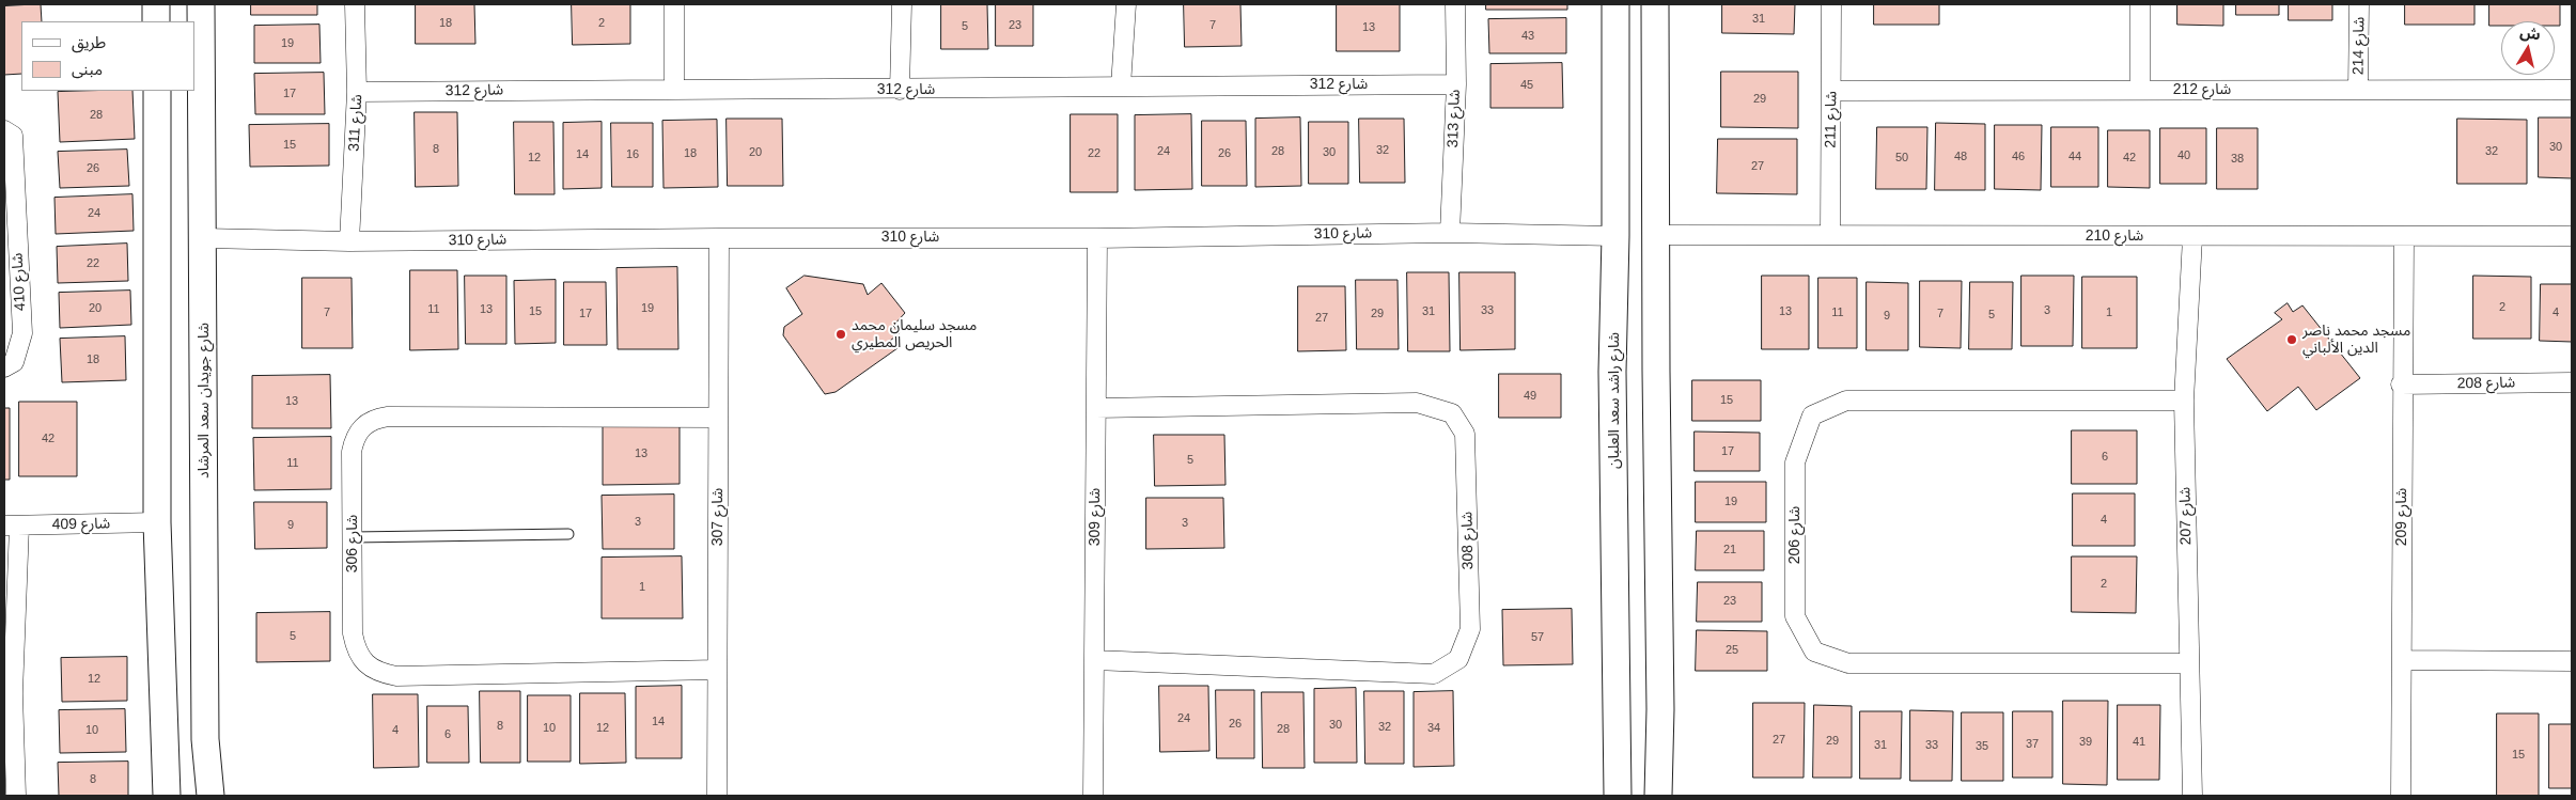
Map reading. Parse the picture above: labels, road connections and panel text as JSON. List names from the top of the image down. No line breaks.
{"streets":{"main road":["شارع جويدان سعد المرشاد","شارع راشد سعد العلبان"],"street":["شارع 214","شارع 312","شارع 212","شارع 313","شارع 211","شارع 311","شارع 310","شارع 210","شارع 410","شارع 208","شارع 207","شارع 307","شارع 309","شارع 209","شارع 409","شارع 206","شارع 308","شارع 306"]},"crossings":[["شارع 214","شارع 212"],["شارع 312","شارع 313"],["شارع 312","شارع 311"],["شارع 212","شارع 211"],["شارع 313","شارع 310"],["شارع 211","شارع 210"],["شارع 311","شارع 310"],["شارع 310","شارع جويدان سعد المرشاد"],["شارع 310","شارع راشد سعد العلبان"],["شارع 310","شارع 307"],["شارع 310","شارع 309"],["شارع 210","شارع 207"],["شارع 210","شارع 209"],["شارع 208","شارع 209"],["شارع 207","شارع 206"],["شارع 307","شارع 306"],["شارع 309","شارع 308"]],"places":["مسجد سليمان محمد الحريص المطيري","مسجد محمد ناصر الدين الألباني"],"house_numbers":["31","18","2","23","7","5","13","43","19","45","17","29","28","15","30","8","32","24","28","32","20","30","18","22","26","14","16","40","48","46","44","12","50","42","38","27","26","24","22","2","20","19","11","13","33","3","15","31","13","7","11","1","4","17","29","7","5","9","27","18","49","15","13","42","17","13","6","5","11","19","4","3","3","9","21","2","1","23","5","57","25","12","24","14","26","30","8","32","10","12","34","28","10","4","6","27","29","39","41","37","31","33","35","15","8"],"legend":["طريق","مبنى"],"north":"top"}
